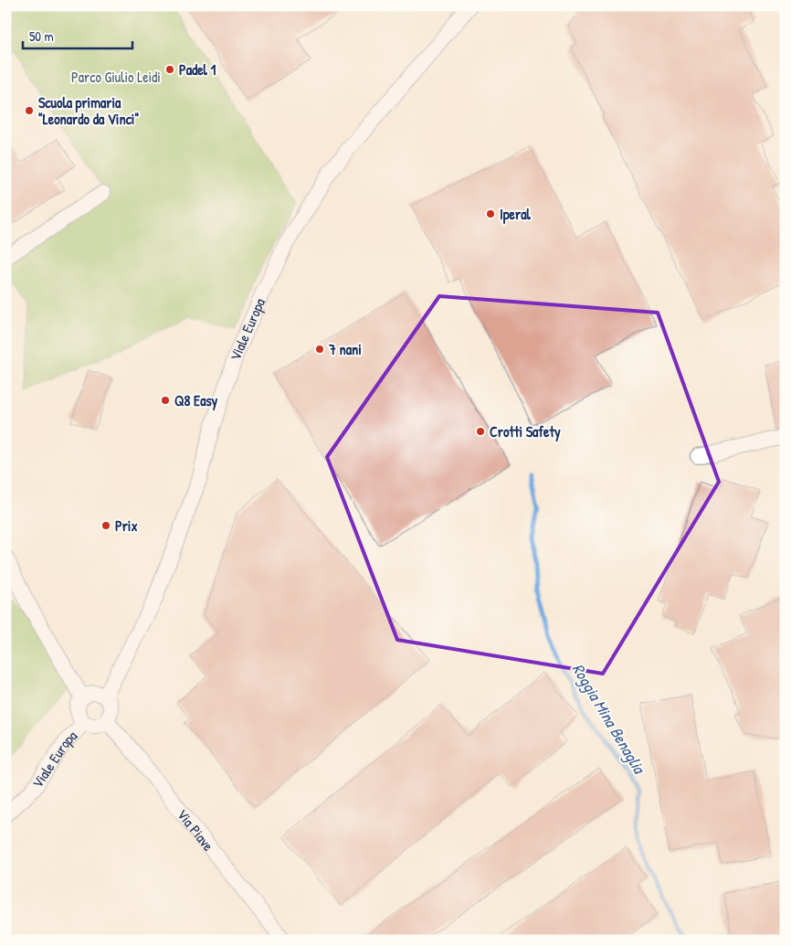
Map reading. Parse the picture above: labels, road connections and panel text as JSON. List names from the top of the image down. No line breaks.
{"streets":{"street":["Viale Europa","Via Piave"]},"crossings":[["Viale Europa","Via Piave"]],"water":["Roggia Mina Benaglia"],"parks":["Parco Giulio Leidi"],"places":["Padel 1","Scuola primaria \"Leonardo da Vinci\"","Iperal","7 nani","Q8 Easy","Crotti Safety","Prix"],"scale_bar":"50 m"}
